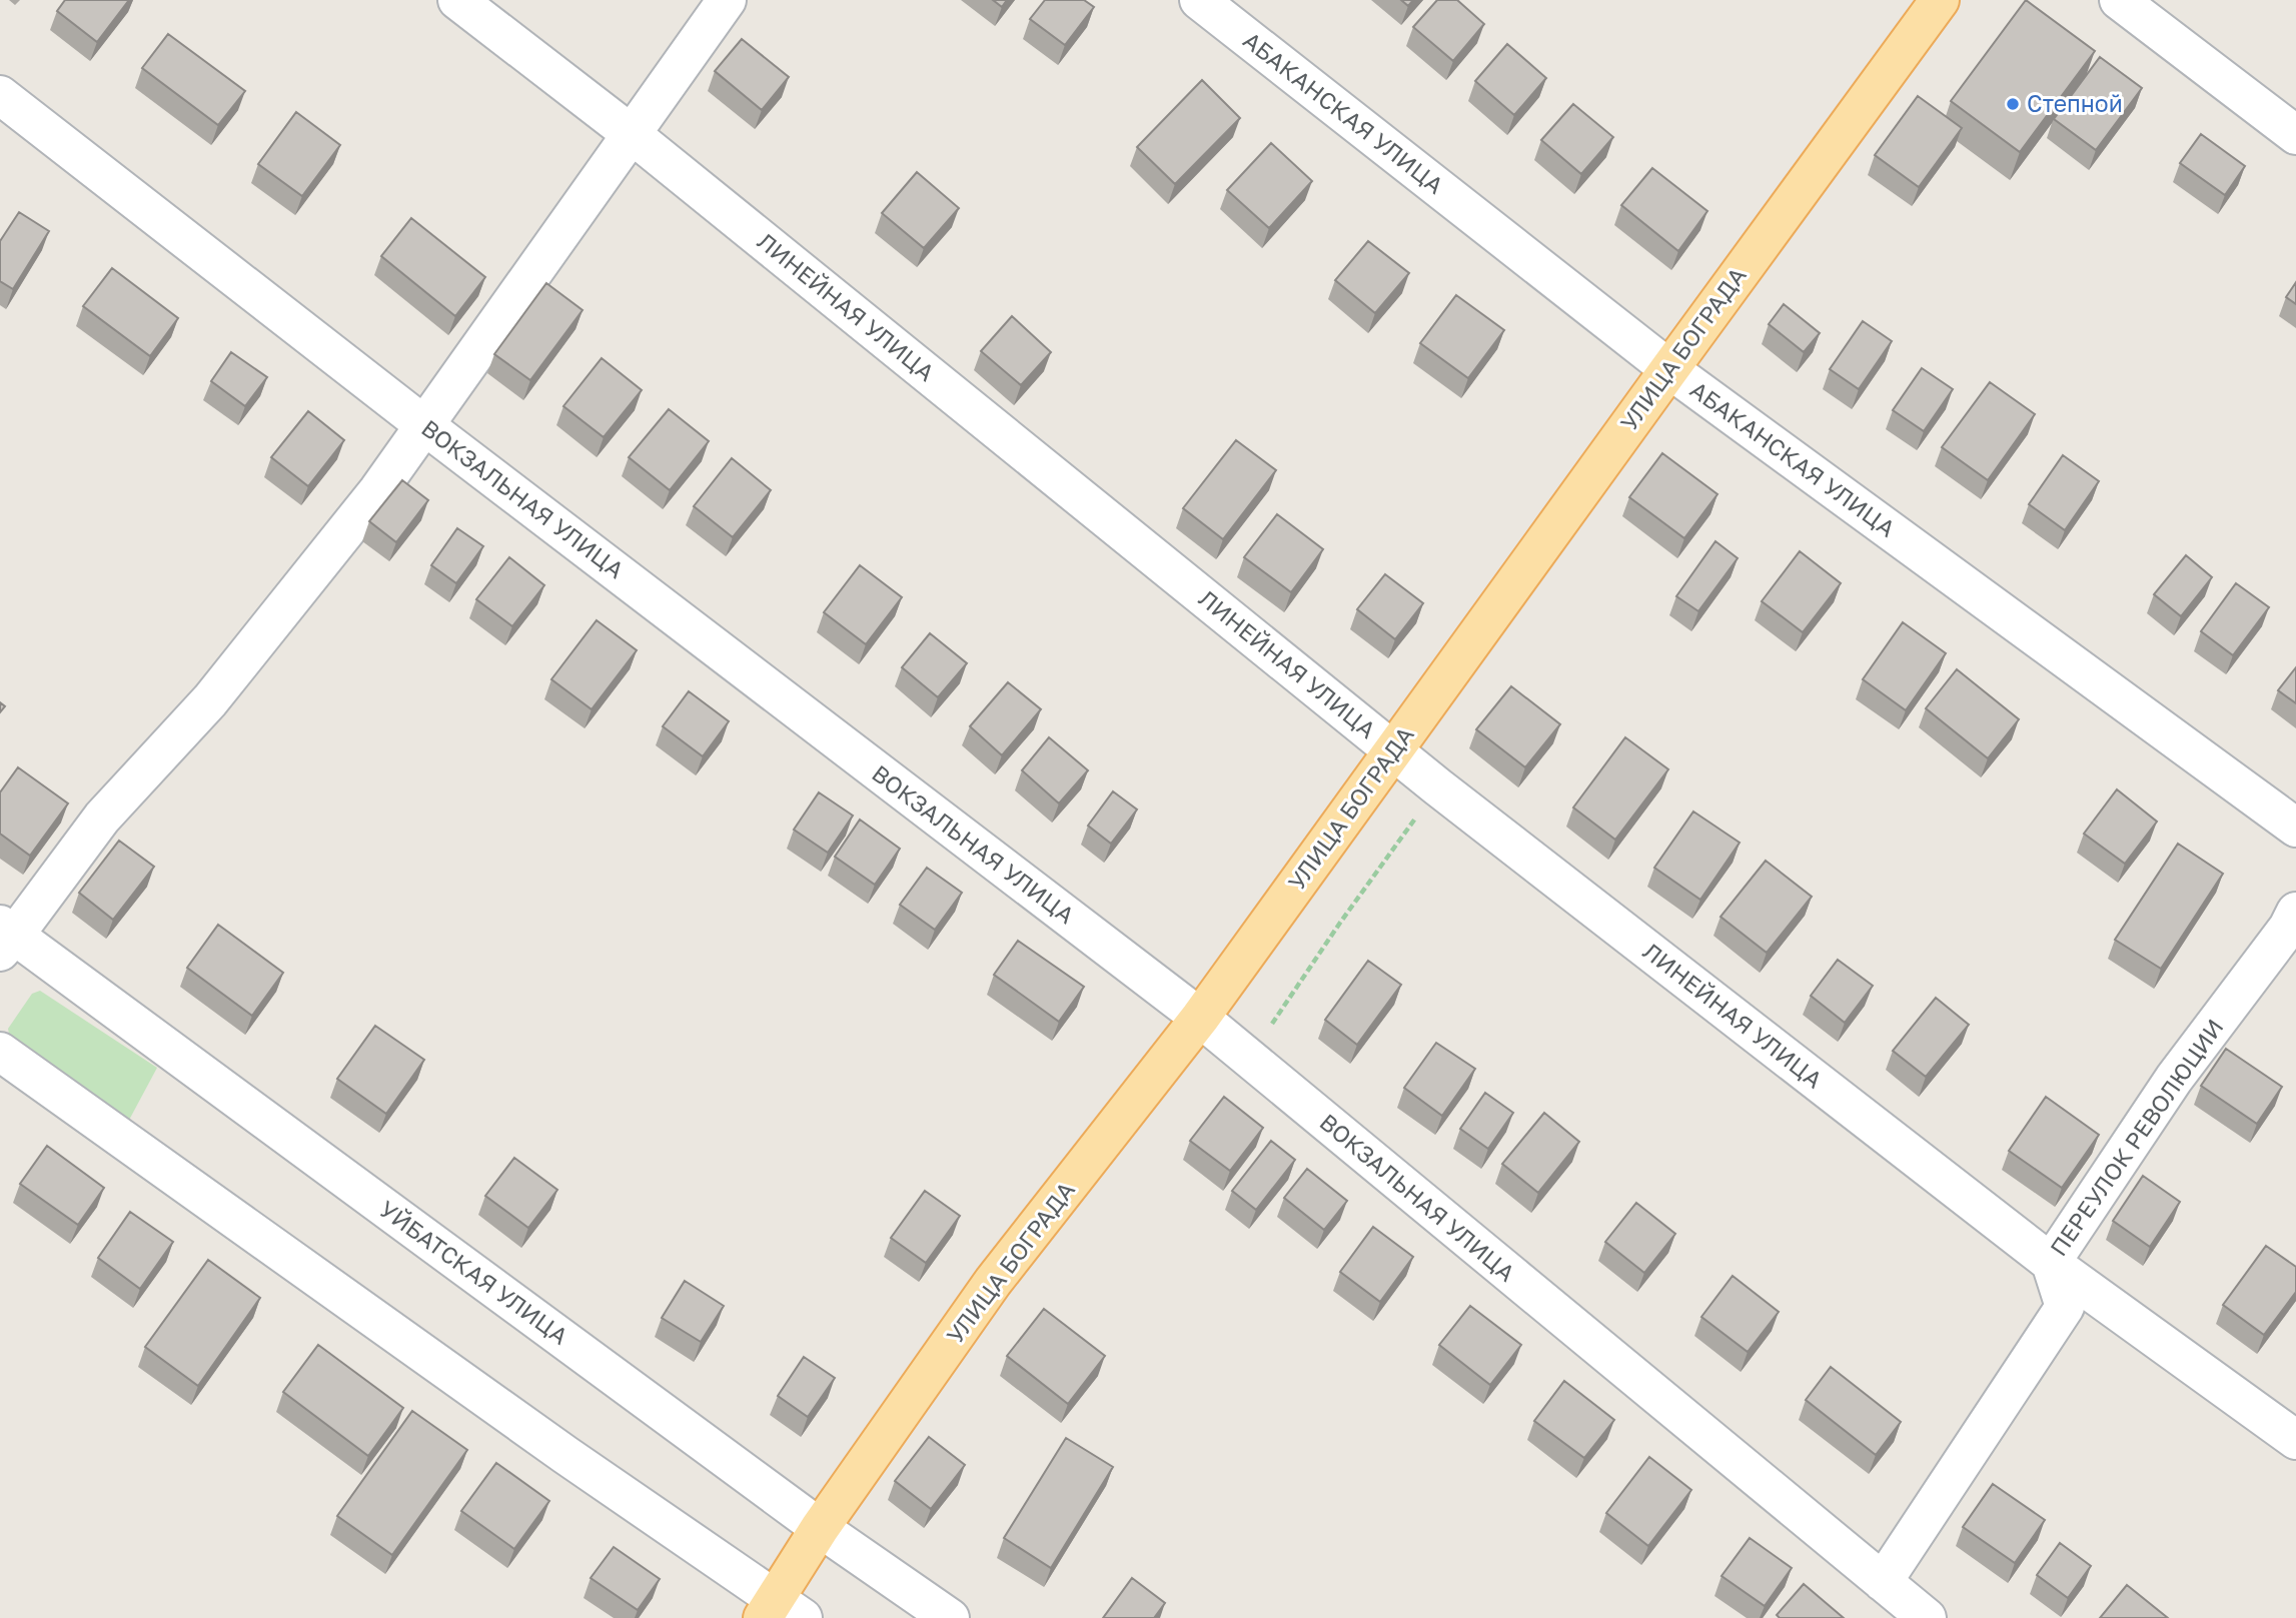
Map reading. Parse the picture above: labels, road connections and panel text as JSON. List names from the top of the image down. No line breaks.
{"streets":{"main road":["УЛИЦА БОГРАДА"],"street":["АБАКАНСКАЯ УЛИЦА","ЛИНЕЙНАЯ УЛИЦА","ВОКЗАЛЬНАЯ УЛИЦА","ПЕРЕУЛОК РЕВОЛЮЦИИ","УЙБАТСКАЯ УЛИЦА"]},"crossings":[["АБАКАНСКАЯ УЛИЦА","УЛИЦА БОГРАДА"],["ЛИНЕЙНАЯ УЛИЦА","УЛИЦА БОГРАДА"],["ЛИНЕЙНАЯ УЛИЦА","ПЕРЕУЛОК РЕВОЛЮЦИИ"],["УЛИЦА БОГРАДА","ВОКЗАЛЬНАЯ УЛИЦА"],["УЛИЦА БОГРАДА","УЙБАТСКАЯ УЛИЦА"],["ВОКЗАЛЬНАЯ УЛИЦА","ПЕРЕУЛОК РЕВОЛЮЦИИ"]],"places":["Степной"]}
